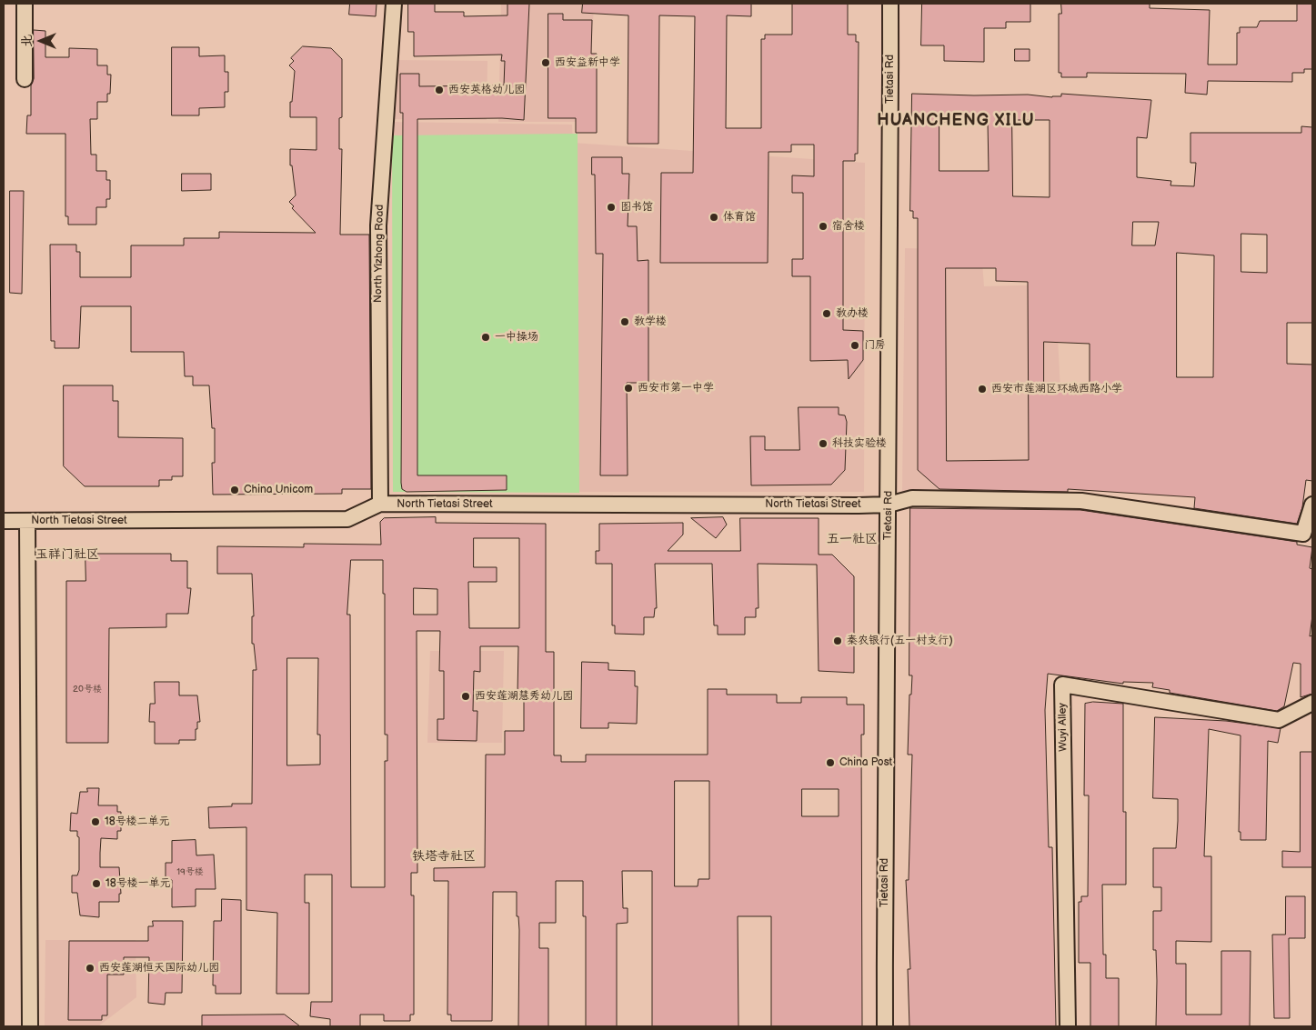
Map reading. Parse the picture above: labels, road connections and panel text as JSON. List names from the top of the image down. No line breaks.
{"streets":{"street":["Tietasi Rd","North Yizhong Road","North Tietasi Street","Wuyi Alley"]},"crossings":[["Tietasi Rd","North Tietasi Street"],["North Yizhong Road","North Tietasi Street"]],"districts":["HUANCHENG XILU","五一社区","玉祥门社区","铁塔寺社区"],"places":["西安益新中学","西安英格幼儿园","图书馆","体育馆","宿舍楼","教办楼","教学楼","一中操场","门房","西安市第一中学","西安市莲湖区环城西路小学","科技实验楼","China Unicom","秦农银行(五一村支行)","西安莲湖慧秀幼儿园","China Post","18号楼二单元","18号楼一单元","西安莲湖恒天国际幼儿园"],"house_numbers":["20号楼","19号楼"],"north":"left"}
